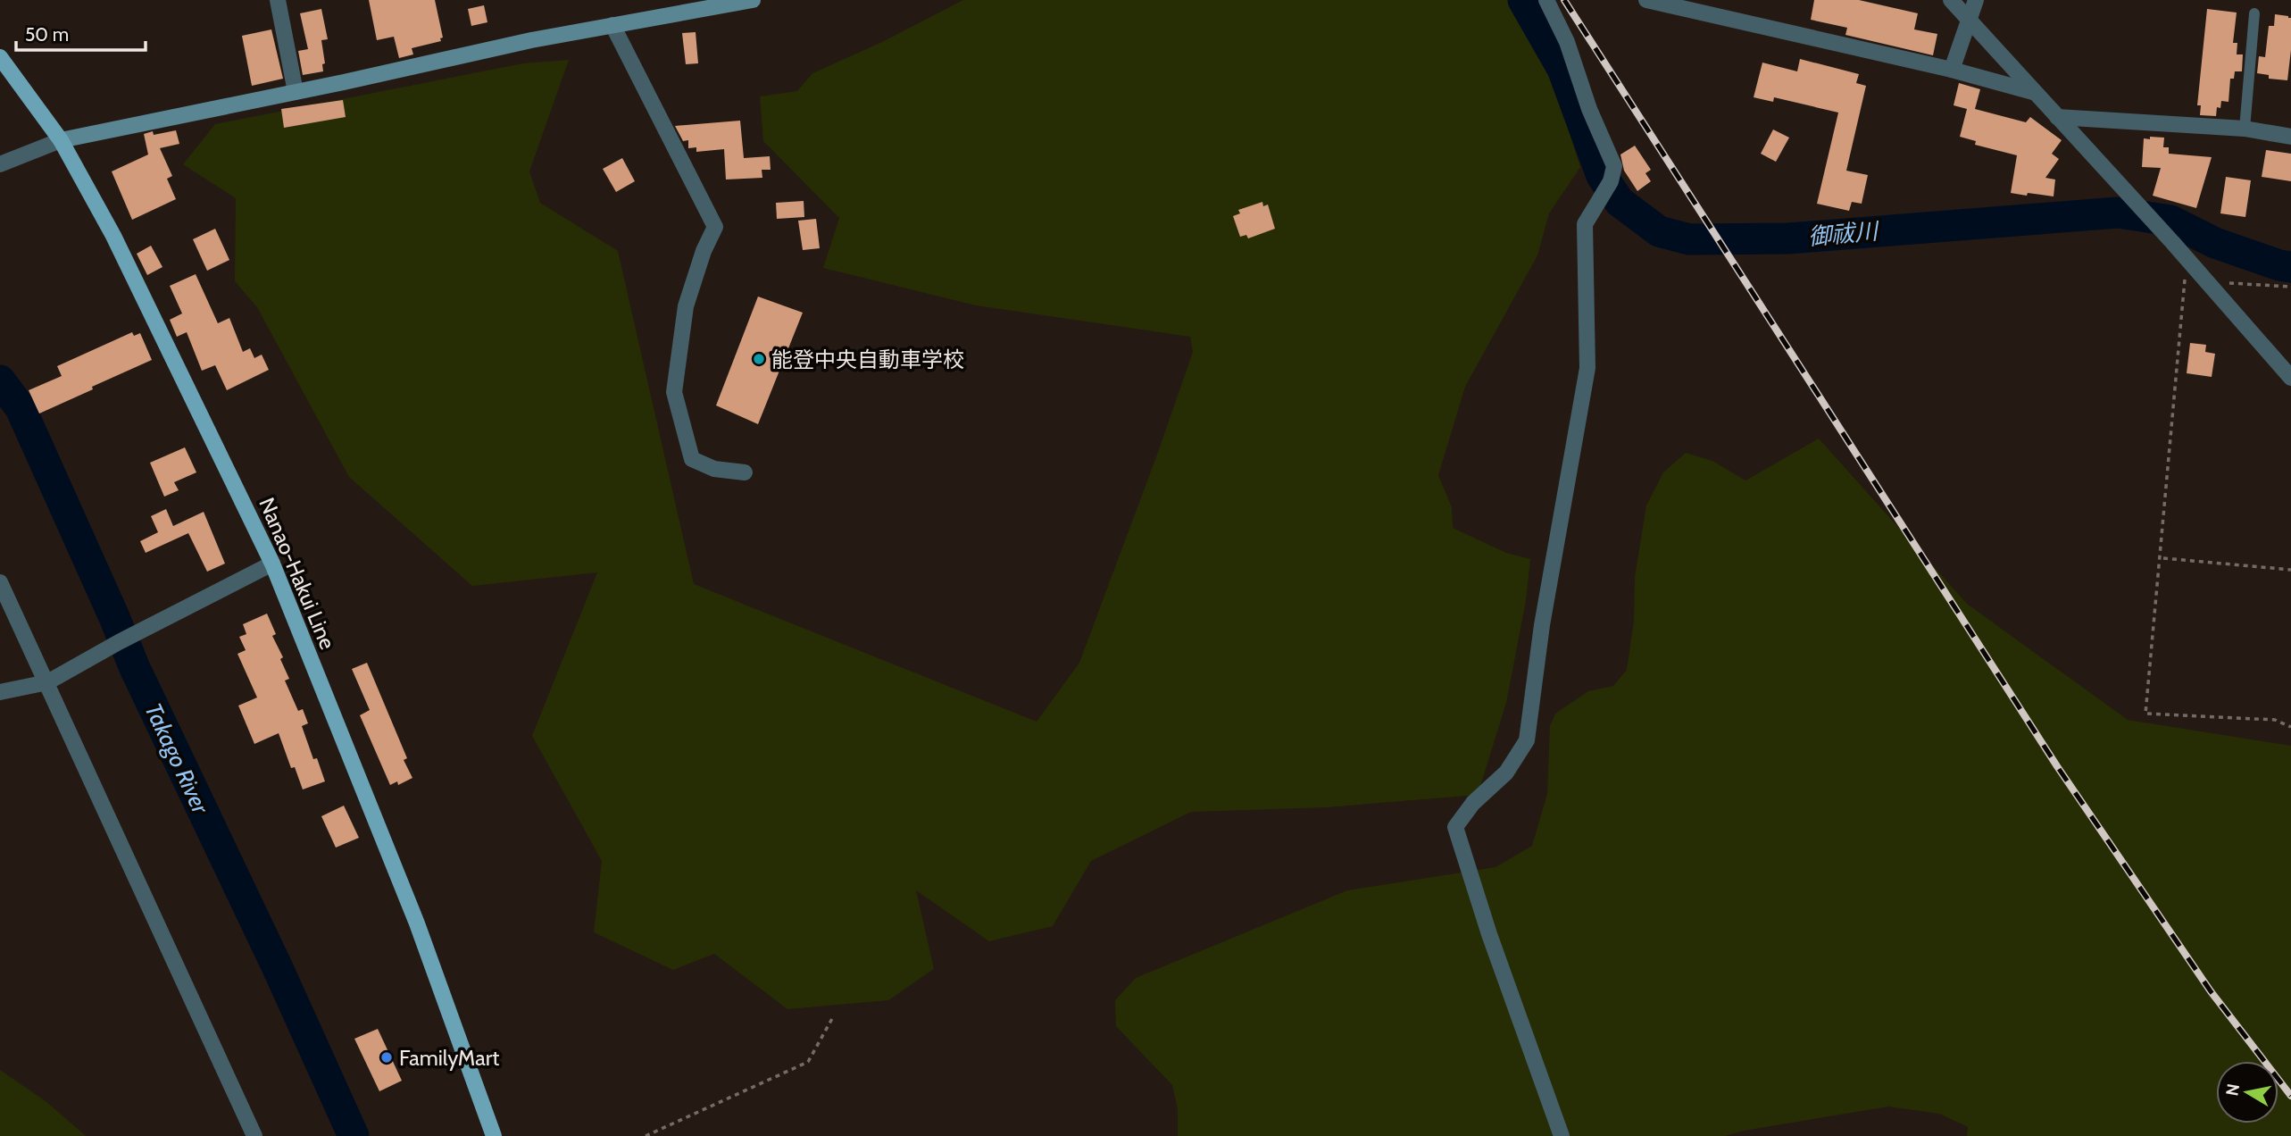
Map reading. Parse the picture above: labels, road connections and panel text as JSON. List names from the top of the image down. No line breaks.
{"streets":{"main road":["Nanao-Hakui Line"]},"water":["御祓川","Takago River"],"places":["能登中央自動車学校","FamilyMart"],"scale_bar":"50 m","north":"left"}
